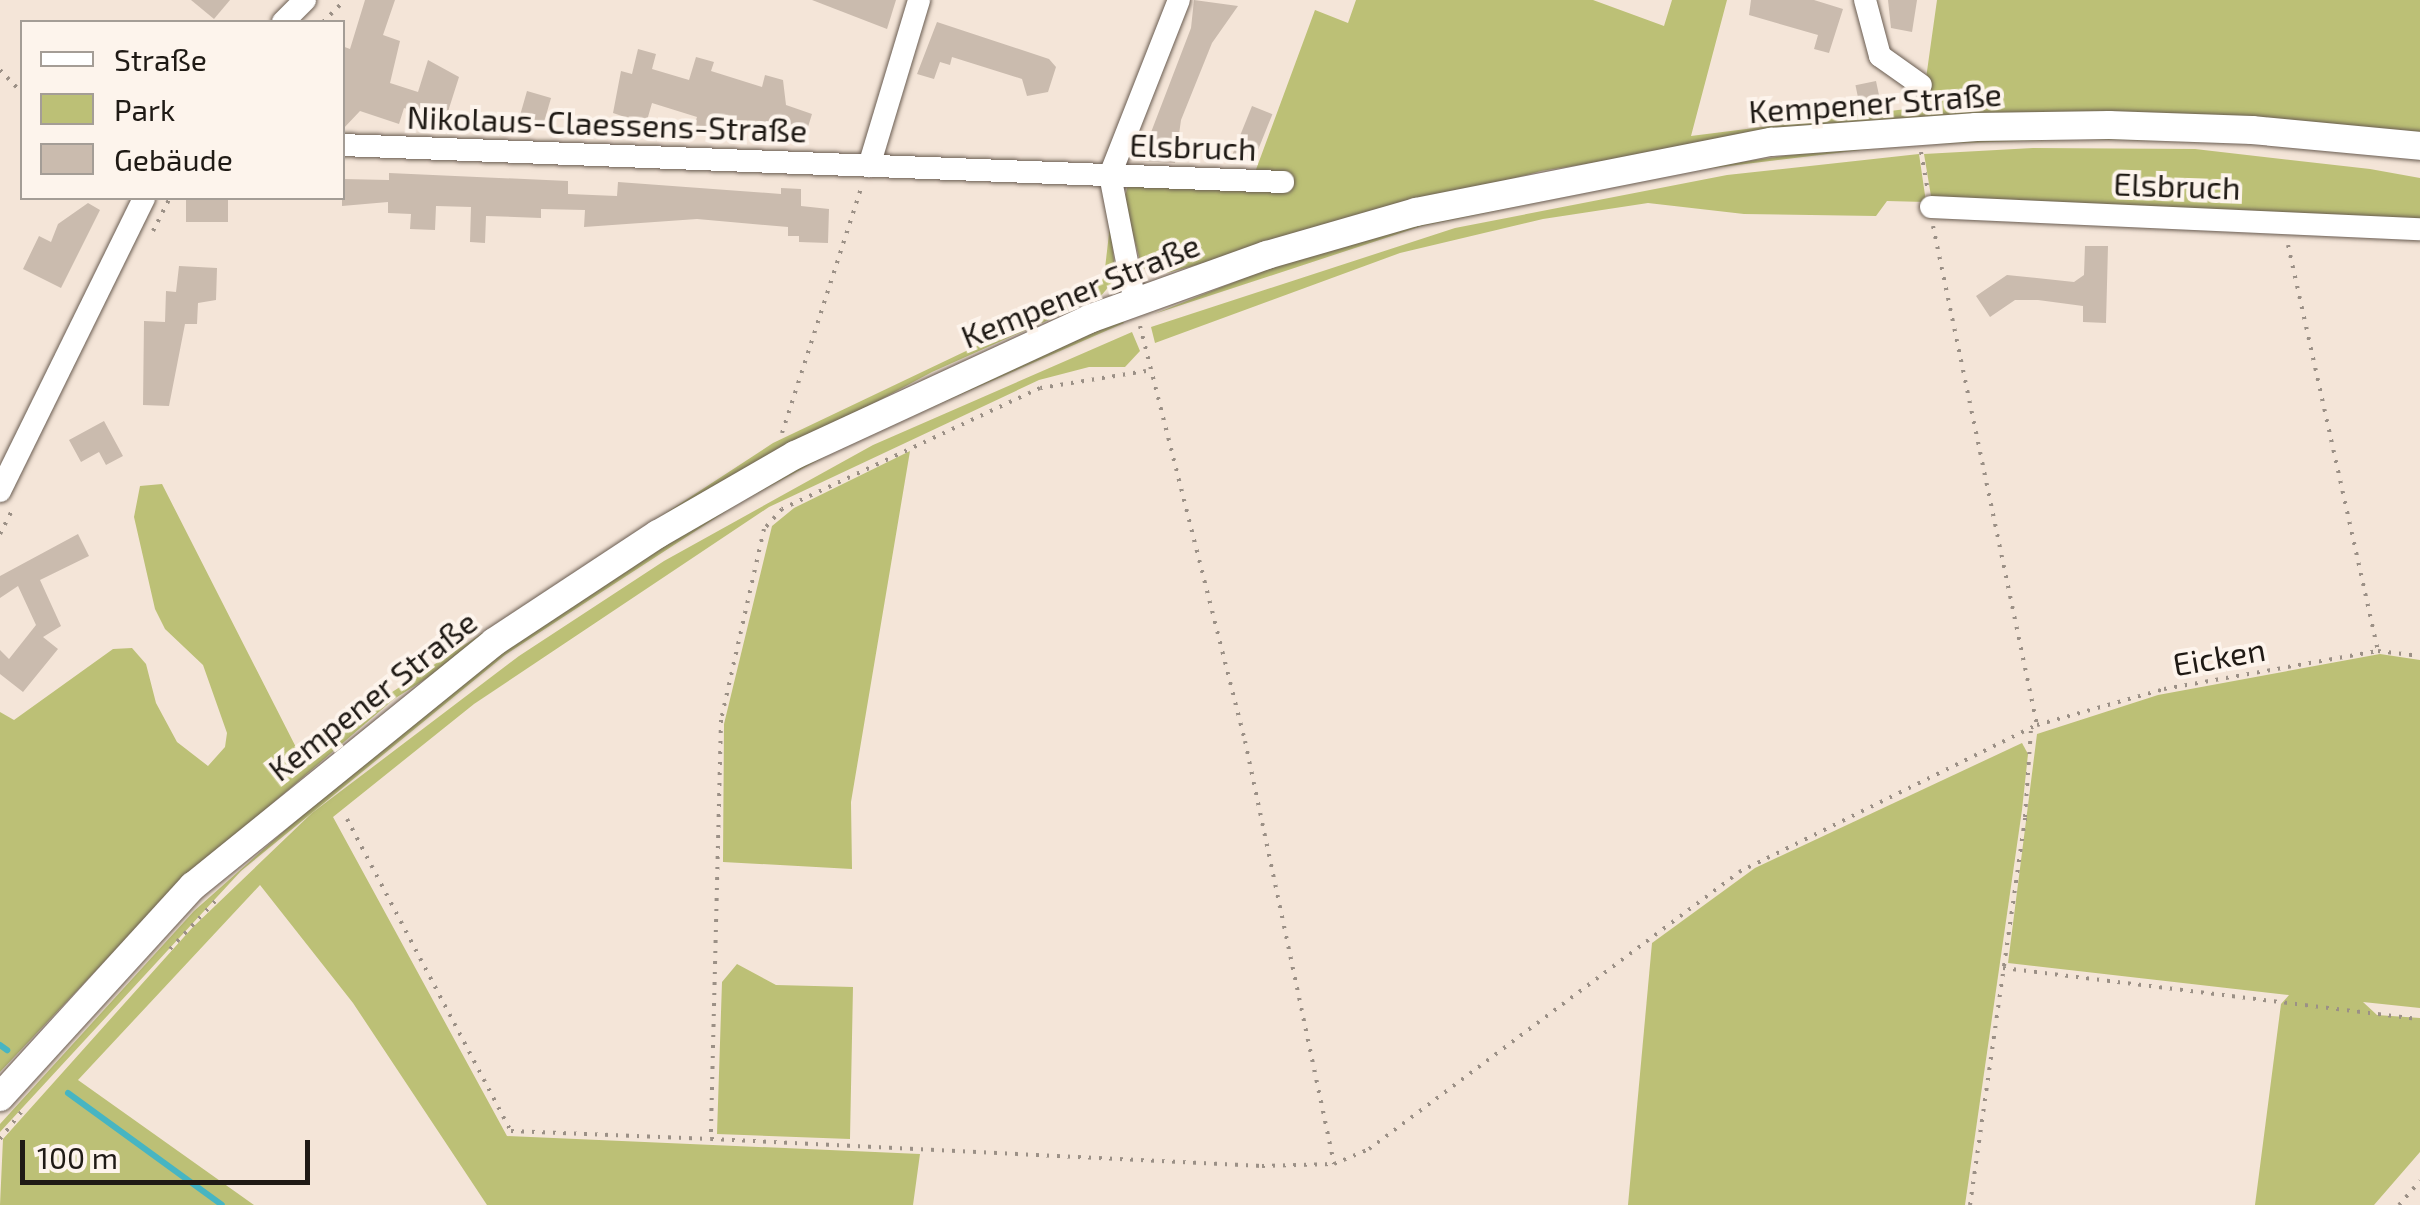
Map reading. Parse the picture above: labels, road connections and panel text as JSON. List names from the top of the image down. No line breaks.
{"streets":{"main road":["Kempener Straße"],"street":["Nikolaus-Claessens-Straße","Elsbruch"],"path":["Eicken"]},"crossings":[["Kempener Straße","Elsbruch"],["Nikolaus-Claessens-Straße","Elsbruch"]],"legend":["Straße","Park","Gebäude"],"scale_bar":"100 m"}
